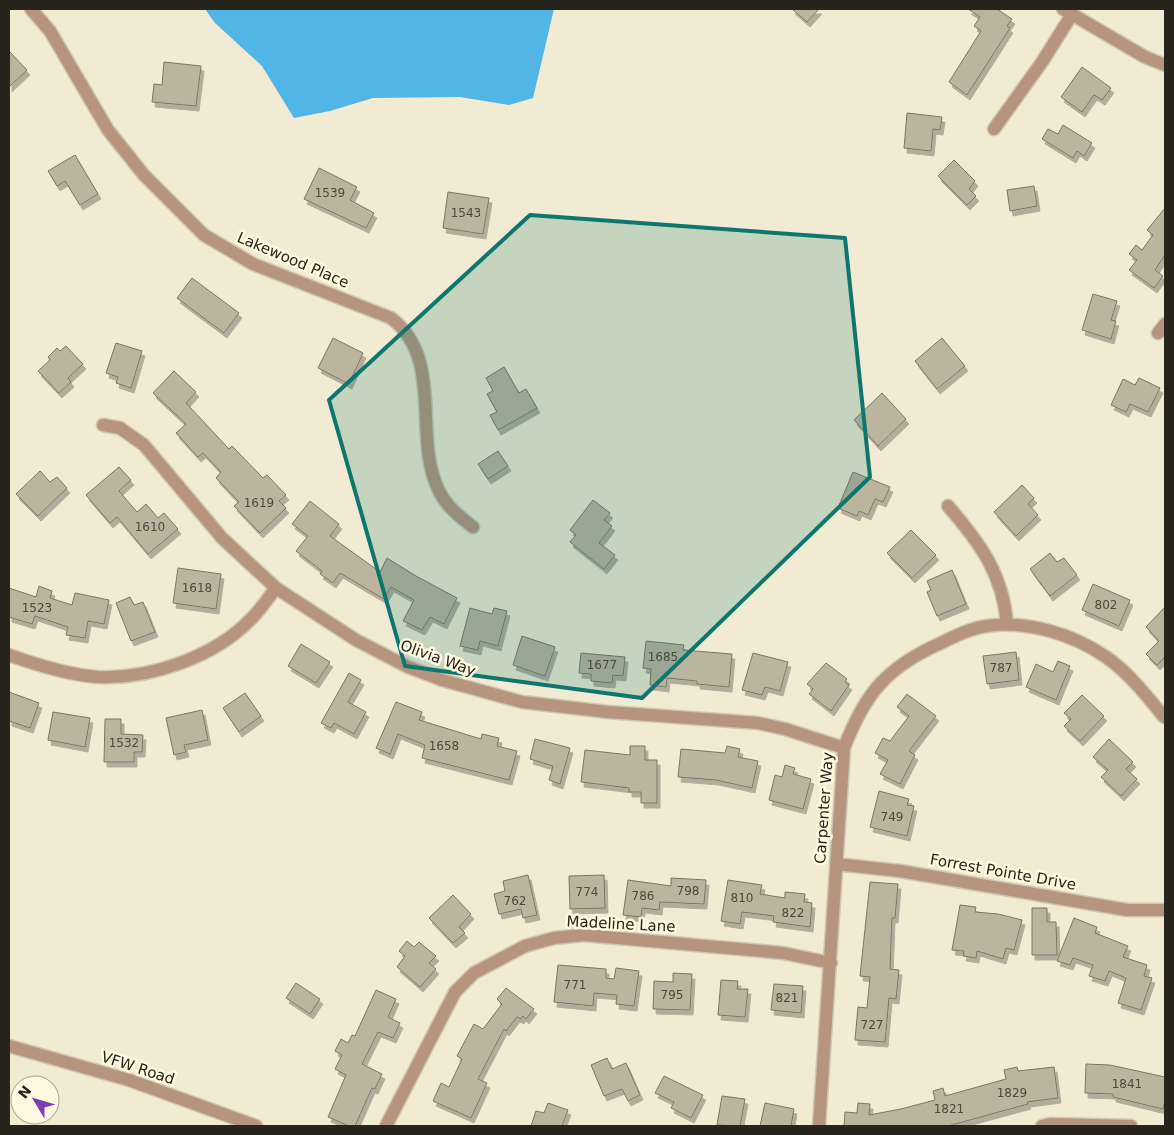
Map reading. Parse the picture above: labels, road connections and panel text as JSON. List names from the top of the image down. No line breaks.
{"streets":{"street":["Lakewood Place","Olivia Way","Carpenter Way","Forrest Pointe Drive","Madeline Lane","VFW Road"]},"crossings":[["Olivia Way","Carpenter Way"],["Carpenter Way","Forrest Pointe Drive"],["Carpenter Way","Madeline Lane"]],"house_numbers":["1539","1543","1619","1610","1618","802","1523","1685","1677","787","1532","1658","749","798","774","786","810","762","822","771","795","821","727","1841","1829","1821"],"north":"top left"}
